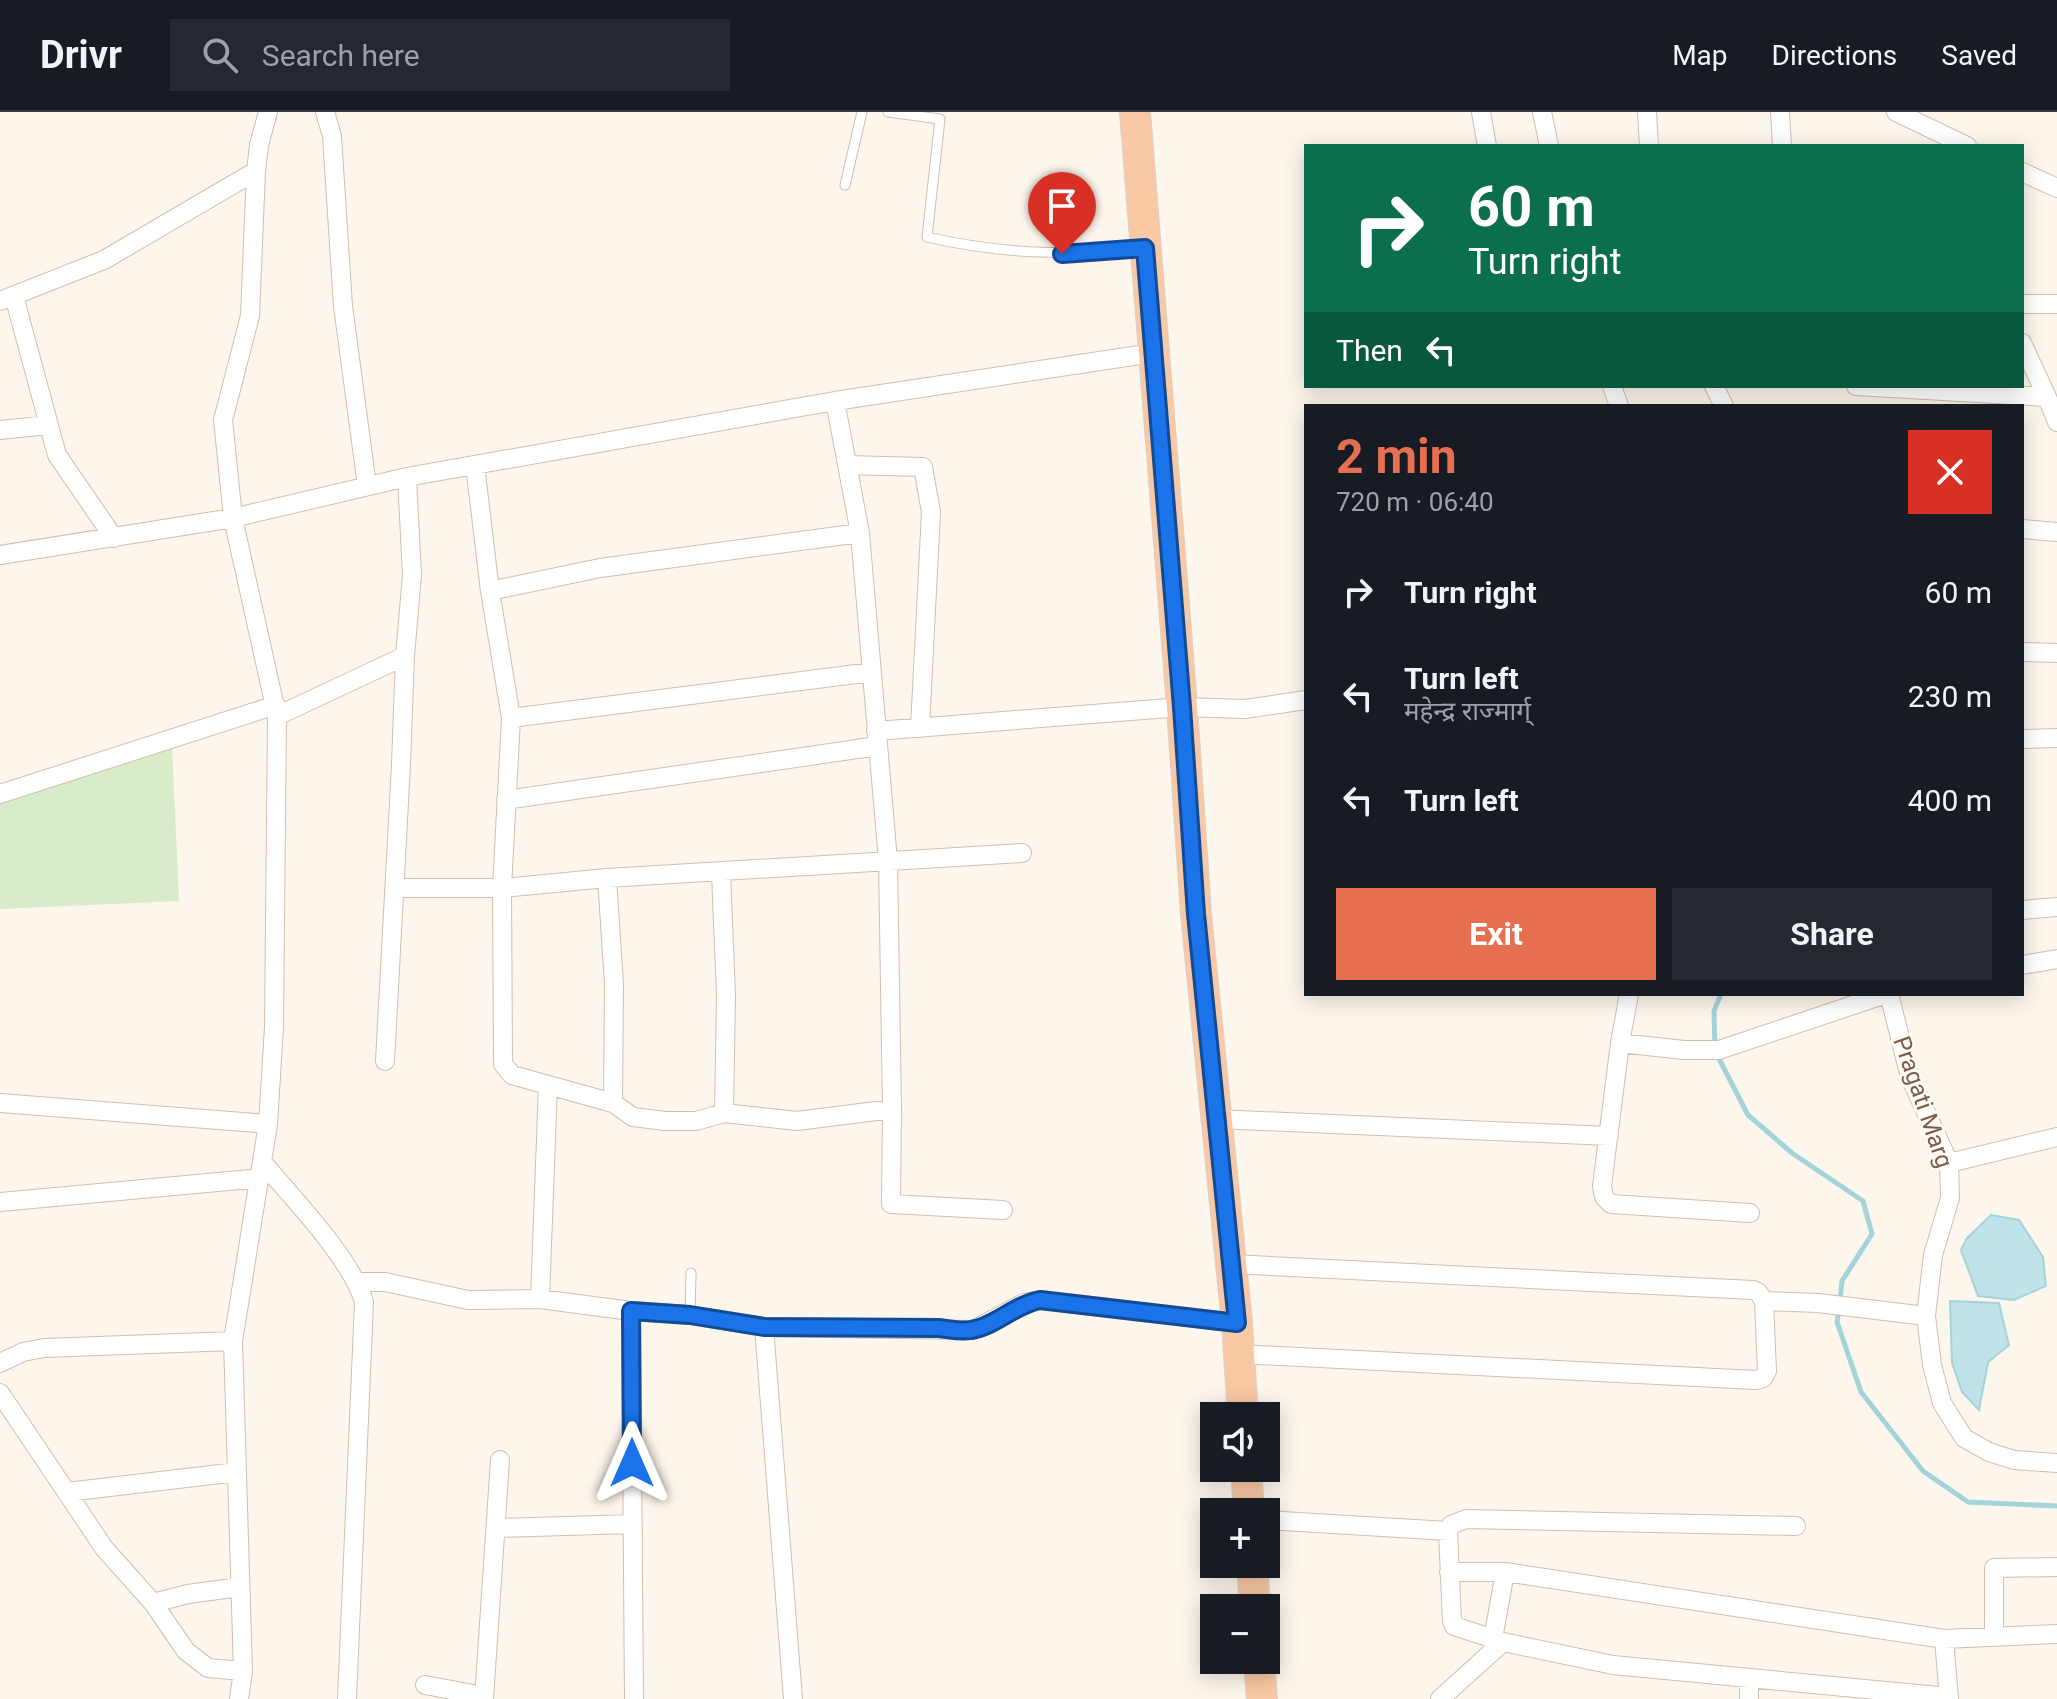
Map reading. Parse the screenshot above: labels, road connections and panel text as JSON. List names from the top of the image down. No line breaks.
{"streets":{"street":["Pragati Marg"]},"page":{"header":"Drivr","search":"Search here","nav":["Map","Directions","Saved"],"turn":["60 m","Turn right"],"then":"Then","heading":["2 min","720 m · 06:40"],"list":[{"name":"Turn right","value":"60 m"},{"name":"Turn left","note":"महेन्द्र राज्मार्ग्","value":"230 m"},{"name":"Turn left","value":"400 m"}],"buttons":["Exit","Share"],"map_buttons":["+","−"]}}
